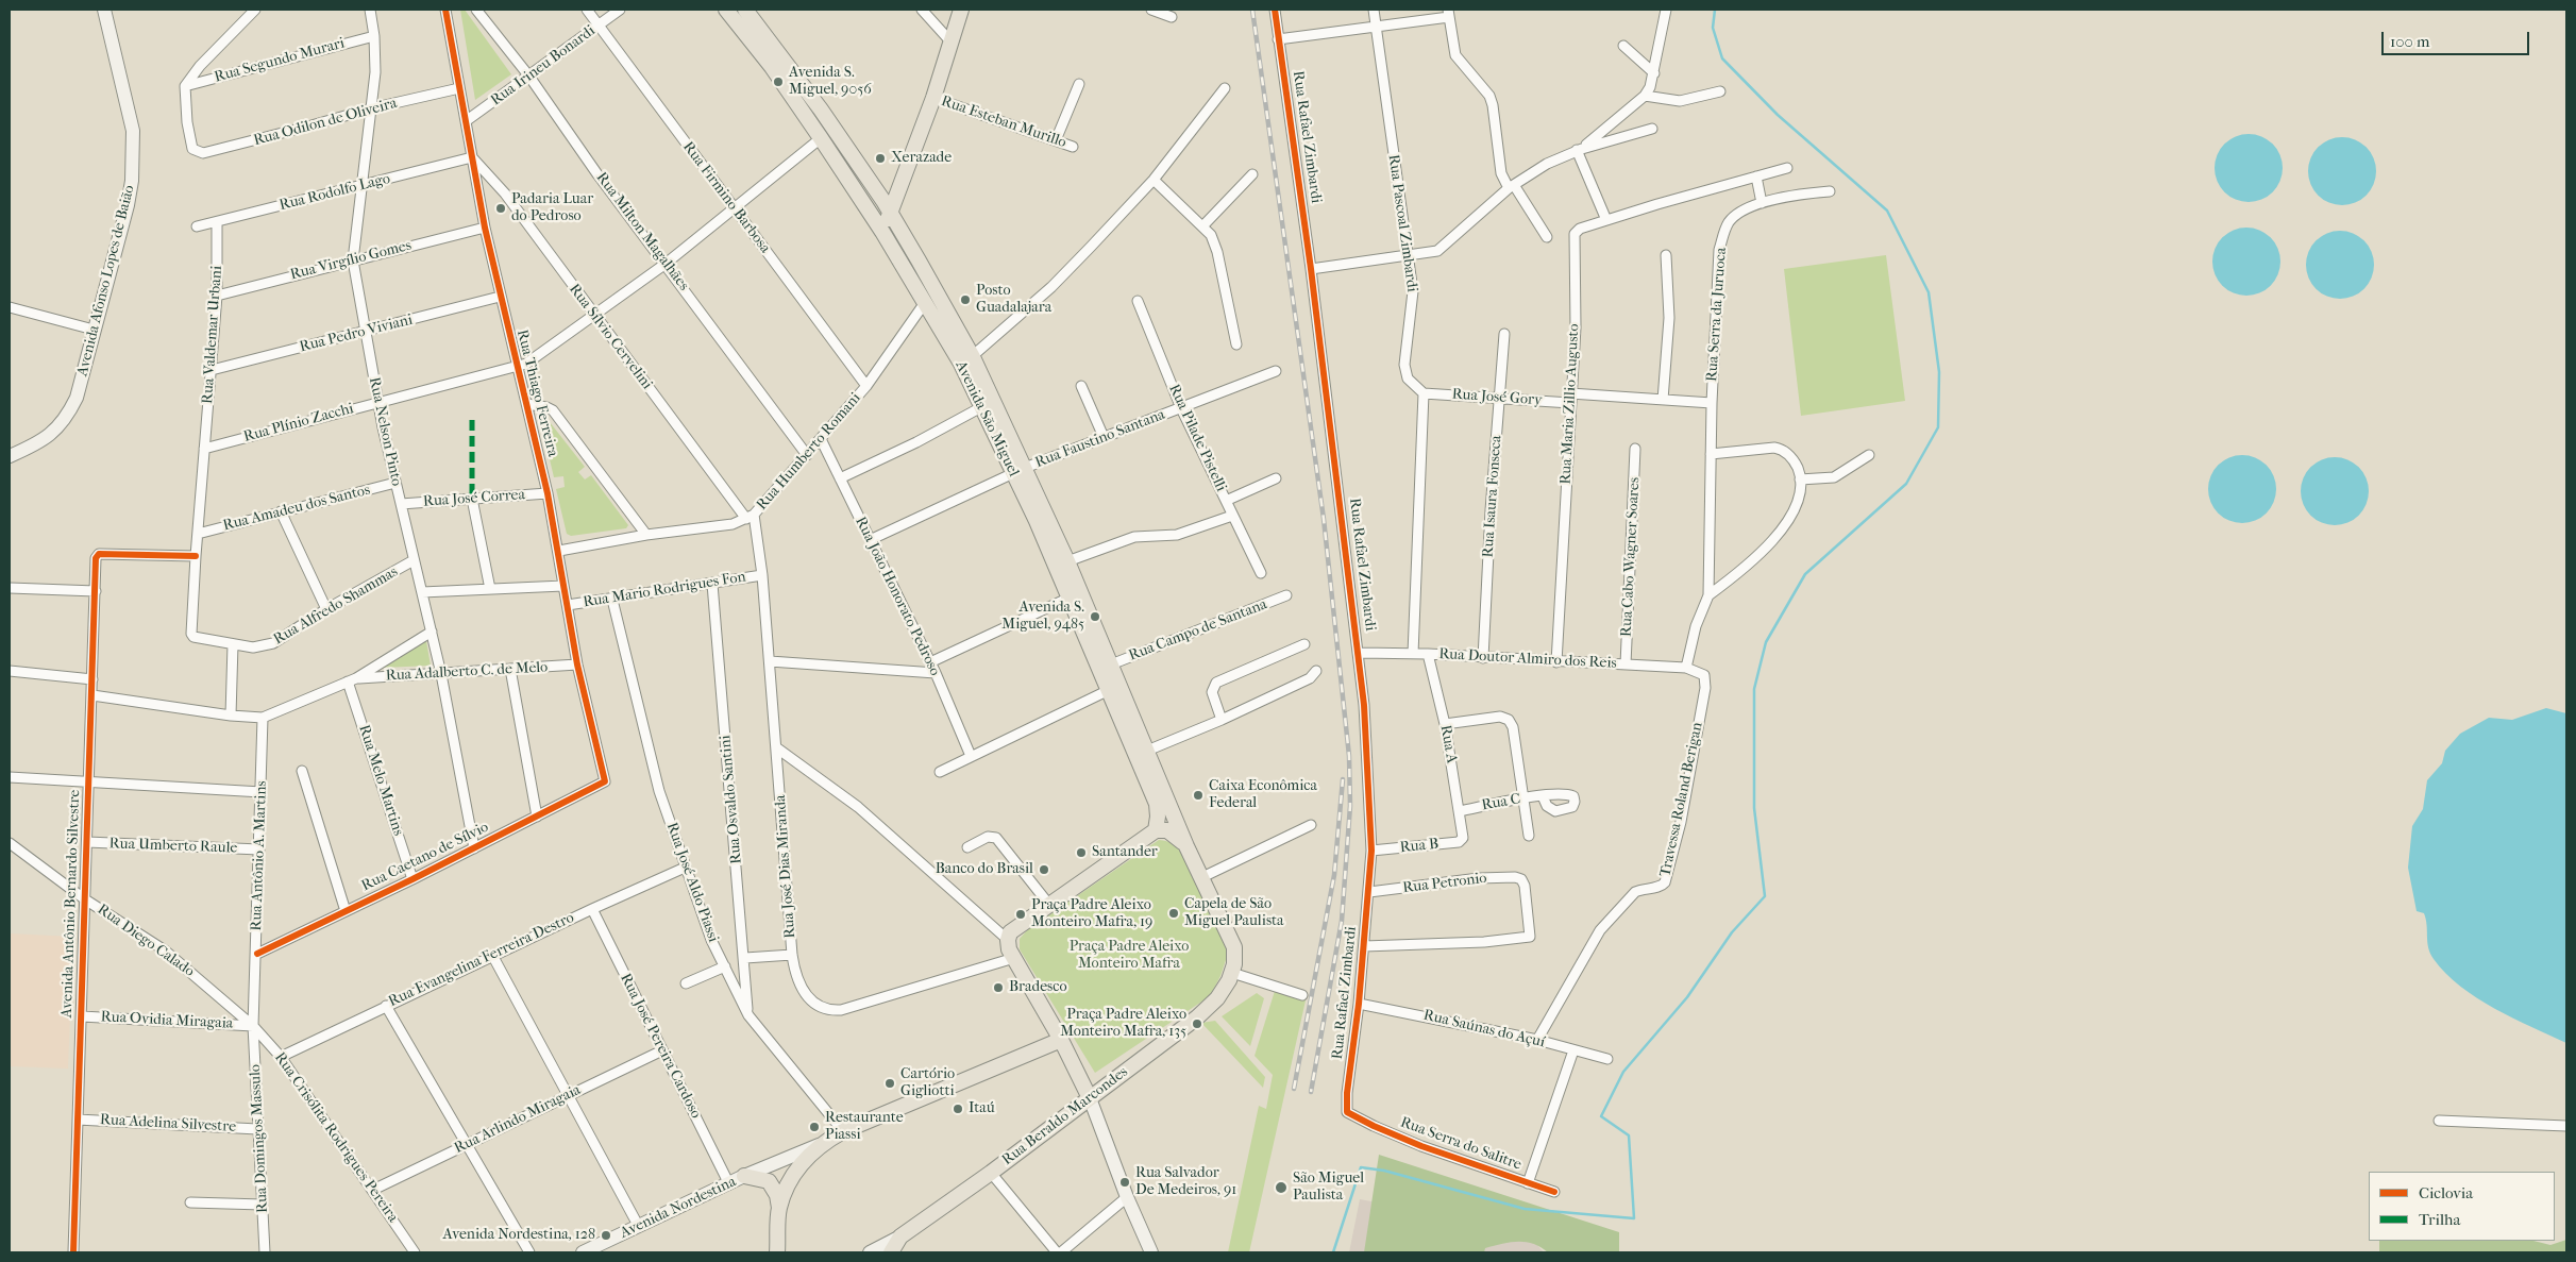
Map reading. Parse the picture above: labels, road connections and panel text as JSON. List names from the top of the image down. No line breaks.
{"streets":{"main road":["Avenida São Miguel","Rua Beraldo Marcondes"],"street":["Rua Segundo Murari","Rua Irineu Bonardi","Rua Odilon de Oliveira","Rua Esteban Murillo","Rua Rafael Zimbardi","Rua Rodolfo Lago","Rua Firmino Barbosa","Rua Pascoal Zimbardi","Rua Milton Magalhães","Rua Virgílio Gomes","Avenida Afonso Lopes de Baião","Rua Serra da Juruoca","Rua Pedro Viviani","Rua Valdemar Urbani","Rua Sílvio Cervelini","Rua Thiago Ferreira","Rua José Gory","Rua Maria Zillio Augusto","Rua Plínio Zacchi","Rua Nelson Pinto","Rua Pilade Pistelli","Rua Faustino Santana","Rua Humberto Romani","Rua Isaura Fonseca","Rua José Correa","Rua Amadeu dos Santos","Rua Cabo Wagner Soares","Rua Mario Rodrigues Fon","Rua João Honorato Pedroso","Rua Alfredo Shammas","Rua Campo de Santana","Rua Doutor Almiro dos Reis","Rua Adalberto C. de Melo","Rua A","Rua Melo Martins","Rua Osvaldo Santini","Travessa Roland Berigan","Rua C","Rua Umberto Raule","Rua B","Rua Antônio A. Martins","Rua Caetano de Sílvio","Rua José Dias Miranda","Rua José Aldo Piassi","Rua Petronio","Avenida Antônio Bernardo Silvestre","Rua Diego Calado","Rua Evangelina Ferreira Destro","Rua Ovidia Miragaia","Rua Saúnas do Açuí","Rua José Pereira Cardoso","Rua Arlindo Miragaia","Rua Adelina Silvestre","Rua Crisólita Rodrigues Pereira","Rua Domingos Massulo","Rua Serra do Salitre","Avenida Nordestina"]},"crossings":[["Rua Segundo Murari","Rua Odilon de Oliveira"],["Rua Segundo Murari","Rua Nelson Pinto"],["Rua Irineu Bonardi","Rua Firmino Barbosa"],["Rua Irineu Bonardi","Rua Milton Magalhães"],["Rua Irineu Bonardi","Rua Thiago Ferreira"],["Rua Odilon de Oliveira","Rua Thiago Ferreira"],["Rua Odilon de Oliveira","Rua Nelson Pinto"],["Rua Rafael Zimbardi","Rua Doutor Almiro dos Reis"],["Rua Rafael Zimbardi","Rua B"],["Rua Rafael Zimbardi","Rua Petronio"],["Rua Rafael Zimbardi","Rua Saúnas do Açuí"],["Rua Rafael Zimbardi","Rua Serra do Salitre"],["Rua Rodolfo Lago","Rua Valdemar Urbani"],["Rua Rodolfo Lago","Rua Sílvio Cervelini"],["Rua Rodolfo Lago","Rua Thiago Ferreira"],["Rua Rodolfo Lago","Rua Nelson Pinto"],["Rua Firmino Barbosa","Rua Plínio Zacchi"],["Rua Firmino Barbosa","Rua Humberto Romani"],["Rua Pascoal Zimbardi","Rua José Gory"],["Rua Milton Magalhães","Rua Plínio Zacchi"],["Rua Milton Magalhães","Rua Humberto Romani"],["Rua Virgílio Gomes","Rua Valdemar Urbani"],["Rua Virgílio Gomes","Rua Thiago Ferreira"],["Rua Virgílio Gomes","Rua Nelson Pinto"],["Rua Serra da Juruoca","Rua José Gory"],["Rua Pedro Viviani","Rua Valdemar Urbani"],["Rua Pedro Viviani","Rua Thiago Ferreira"],["Rua Pedro Viviani","Rua Nelson Pinto"],["Rua Valdemar Urbani","Rua Plínio Zacchi"],["Rua Valdemar Urbani","Rua Amadeu dos Santos"],["Rua Valdemar Urbani","Rua Alfredo Shammas"],["Rua Valdemar Urbani","Avenida Antônio Bernardo Silvestre"],["Rua Sílvio Cervelini","Rua Thiago Ferreira"],["Rua Sílvio Cervelini","Rua Plínio Zacchi"],["Rua Sílvio Cervelini","Rua Humberto Romani"],["Rua Sílvio Cervelini","Rua José Dias Miranda"],["Rua Thiago Ferreira","Rua Plínio Zacchi"],["Rua Thiago Ferreira","Rua Humberto Romani"],["Rua Thiago Ferreira","Rua José Correa"],["Rua Thiago Ferreira","Rua Mario Rodrigues Fon"],["Rua Thiago Ferreira","Rua Adalberto C. de Melo"],["Rua Thiago Ferreira","Rua Caetano de Sílvio"],["Rua José Gory","Rua Maria Zillio Augusto"],["Rua José Gory","Rua Isaura Fonseca"],["Rua Maria Zillio Augusto","Rua Doutor Almiro dos Reis"],["Avenida São Miguel","Rua Plínio Zacchi"],["Avenida São Miguel","Rua Faustino Santana"],["Avenida São Miguel","Rua Humberto Romani"],["Avenida São Miguel","Rua Campo de Santana"],["Avenida São Miguel","Rua Beraldo Marcondes"],["Rua Plínio Zacchi","Rua Nelson Pinto"],["Rua Nelson Pinto","Rua José Correa"],["Rua Nelson Pinto","Rua Amadeu dos Santos"],["Rua Nelson Pinto","Rua Alfredo Shammas"],["Rua Nelson Pinto","Rua Adalberto C. de Melo"],["Rua Nelson Pinto","Rua Caetano de Sílvio"],["Rua Pilade Pistelli","Rua Faustino Santana"],["Rua Faustino Santana","Rua João Honorato Pedroso"],["Rua Humberto Romani","Rua João Honorato Pedroso"],["Rua Humberto Romani","Rua José Dias Miranda"],["Rua Isaura Fonseca","Rua Doutor Almiro dos Reis"],["Rua Cabo Wagner Soares","Rua Doutor Almiro dos Reis"],["Rua Mario Rodrigues Fon","Rua Osvaldo Santini"],["Rua Mario Rodrigues Fon","Rua José Dias Miranda"],["Rua Mario Rodrigues Fon","Rua José Aldo Piassi"],["Rua Doutor Almiro dos Reis","Rua A"],["Rua Doutor Almiro dos Reis","Travessa Roland Berigan"],["Rua Adalberto C. de Melo","Rua Melo Martins"],["Rua A","Rua C"],["Rua A","Rua B"],["Rua Melo Martins","Rua Caetano de Sílvio"],["Rua Osvaldo Santini","Rua José Aldo Piassi"],["Travessa Roland Berigan","Rua Saúnas do Açuí"],["Rua Umberto Raule","Rua Antônio A. Martins"],["Rua Umberto Raule","Avenida Antônio Bernardo Silvestre"],["Rua Antônio A. Martins","Rua Caetano de Sílvio"],["Rua Antônio A. Martins","Rua Diego Calado"],["Rua Antônio A. Martins","Rua Ovidia Miragaia"],["Rua Antônio A. Martins","Rua Crisólita Rodrigues Pereira"],["Rua Antônio A. Martins","Rua Domingos Massulo"],["Rua José Aldo Piassi","Rua Evangelina Ferreira Destro"],["Avenida Antônio Bernardo Silvestre","Rua Diego Calado"],["Avenida Antônio Bernardo Silvestre","Rua Ovidia Miragaia"],["Avenida Antônio Bernardo Silvestre","Rua Adelina Silvestre"],["Rua Diego Calado","Rua Ovidia Miragaia"],["Rua Diego Calado","Rua Crisólita Rodrigues Pereira"],["Rua Diego Calado","Rua Domingos Massulo"],["Rua Evangelina Ferreira Destro","Rua José Pereira Cardoso"],["Rua Evangelina Ferreira Destro","Rua Crisólita Rodrigues Pereira"],["Rua Ovidia Miragaia","Rua Crisólita Rodrigues Pereira"],["Rua Ovidia Miragaia","Rua Domingos Massulo"],["Rua Saúnas do Açuí","Rua Serra do Salitre"],["Rua José Pereira Cardoso","Rua Arlindo Miragaia"],["Rua José Pereira Cardoso","Avenida Nordestina"],["Rua Arlindo Miragaia","Rua Crisólita Rodrigues Pereira"],["Rua Adelina Silvestre","Rua Domingos Massulo"],["Rua Crisólita Rodrigues Pereira","Rua Domingos Massulo"]],"parks":["Praça Padre Aleixo Monteiro Mafra"],"places":["Avenida S. Miguel, 9056","Xerazade","Padaria Luar do Pedroso","Posto Guadalajara","Avenida S. Miguel, 9485","Caixa Econômica Federal","Santander","Banco do Brasil","Capela de São Miguel Paulista","Praça Padre Aleixo Monteiro Mafra, 19","Bradesco","Praça Padre Aleixo Monteiro Mafra, 135","Cartório Gigliotti","Itaú","Restaurante Piassi","Rua Salvador De Medeiros, 91","São Miguel Paulista","Avenida Nordestina, 128"],"legend":["Ciclovia","Trilha"],"scale_bar":"100 m"}
